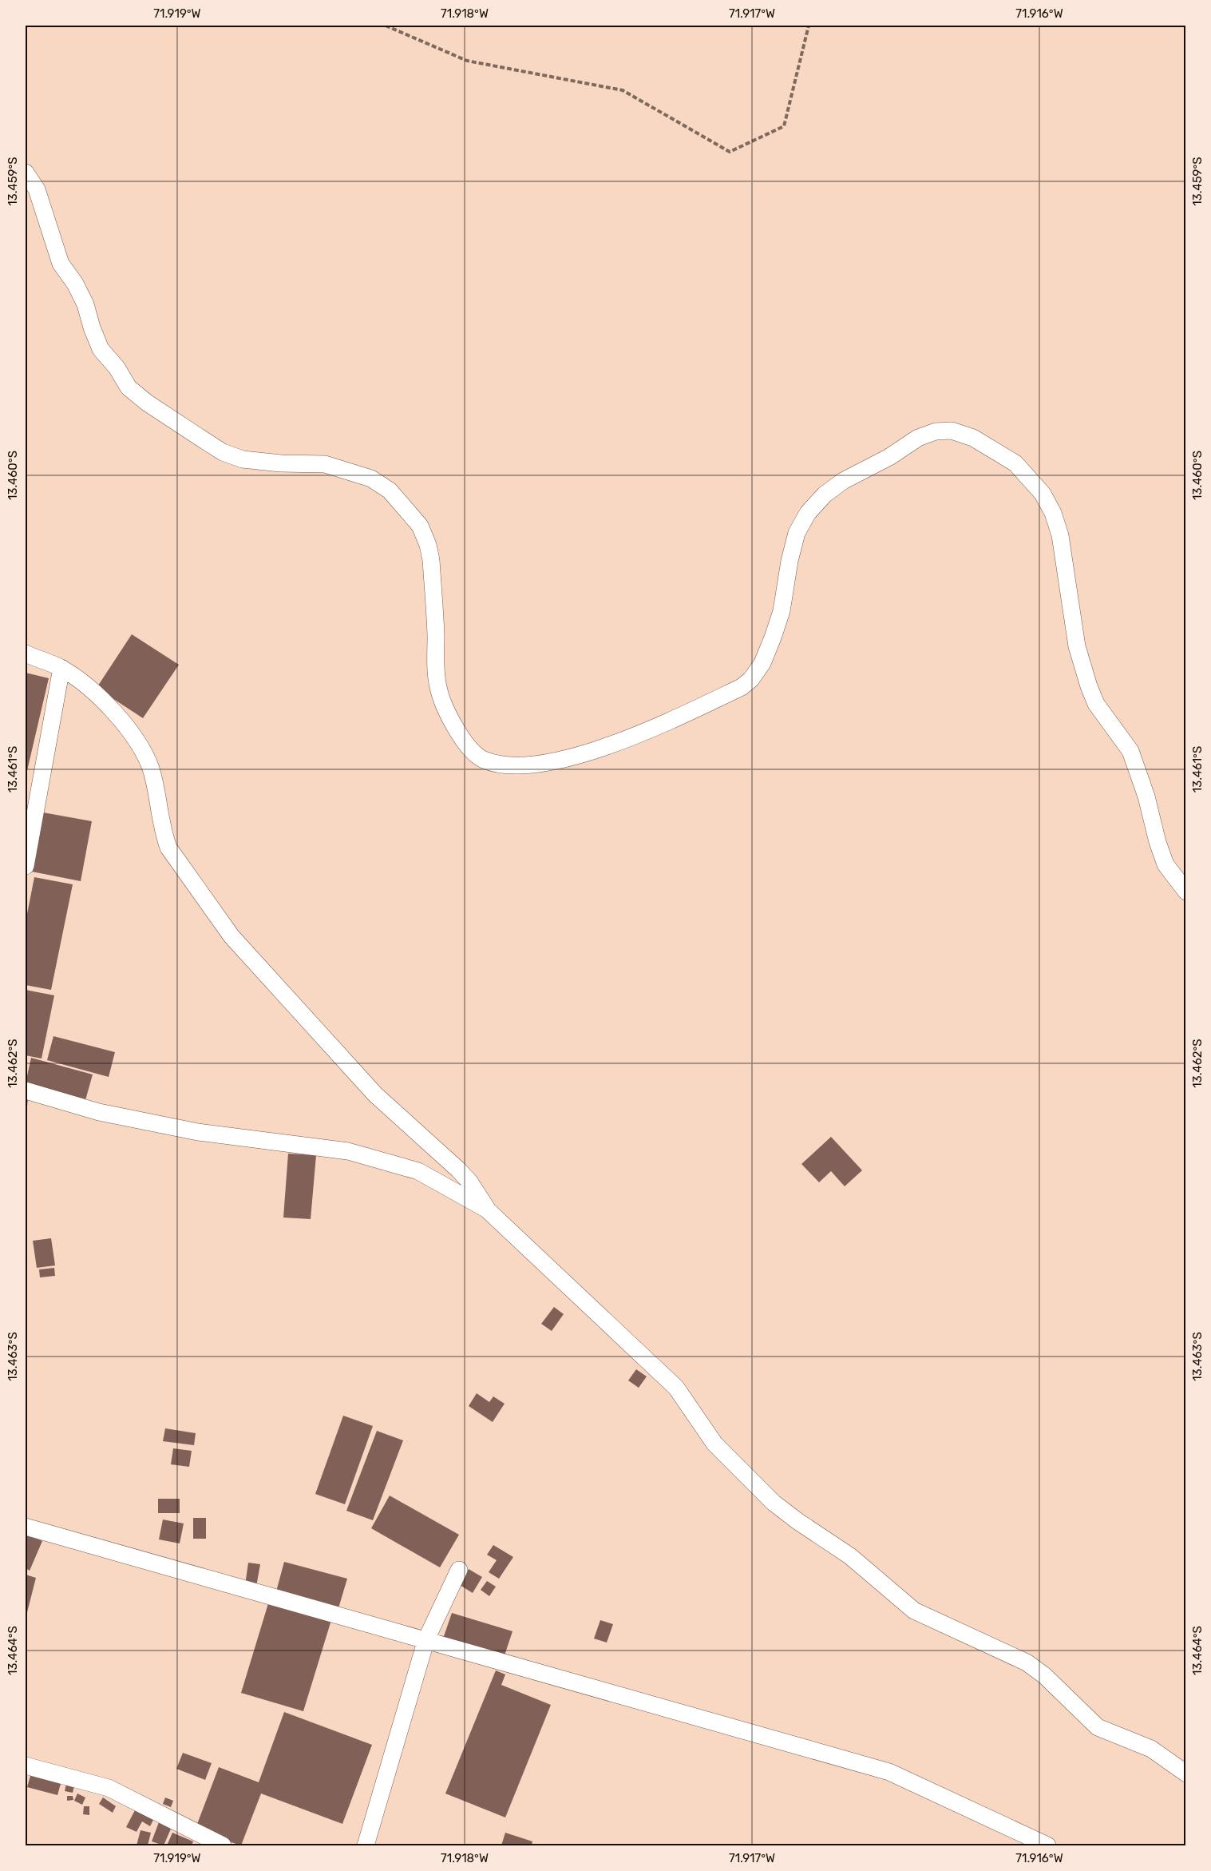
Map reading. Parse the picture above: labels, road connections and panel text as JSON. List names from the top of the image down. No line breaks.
{"coordinates":["71.919°W","71.918°W","71.917°W","71.916°W","13.459°S","13.460°S","13.461°S","13.462°S","13.463°S","13.464°S"]}
